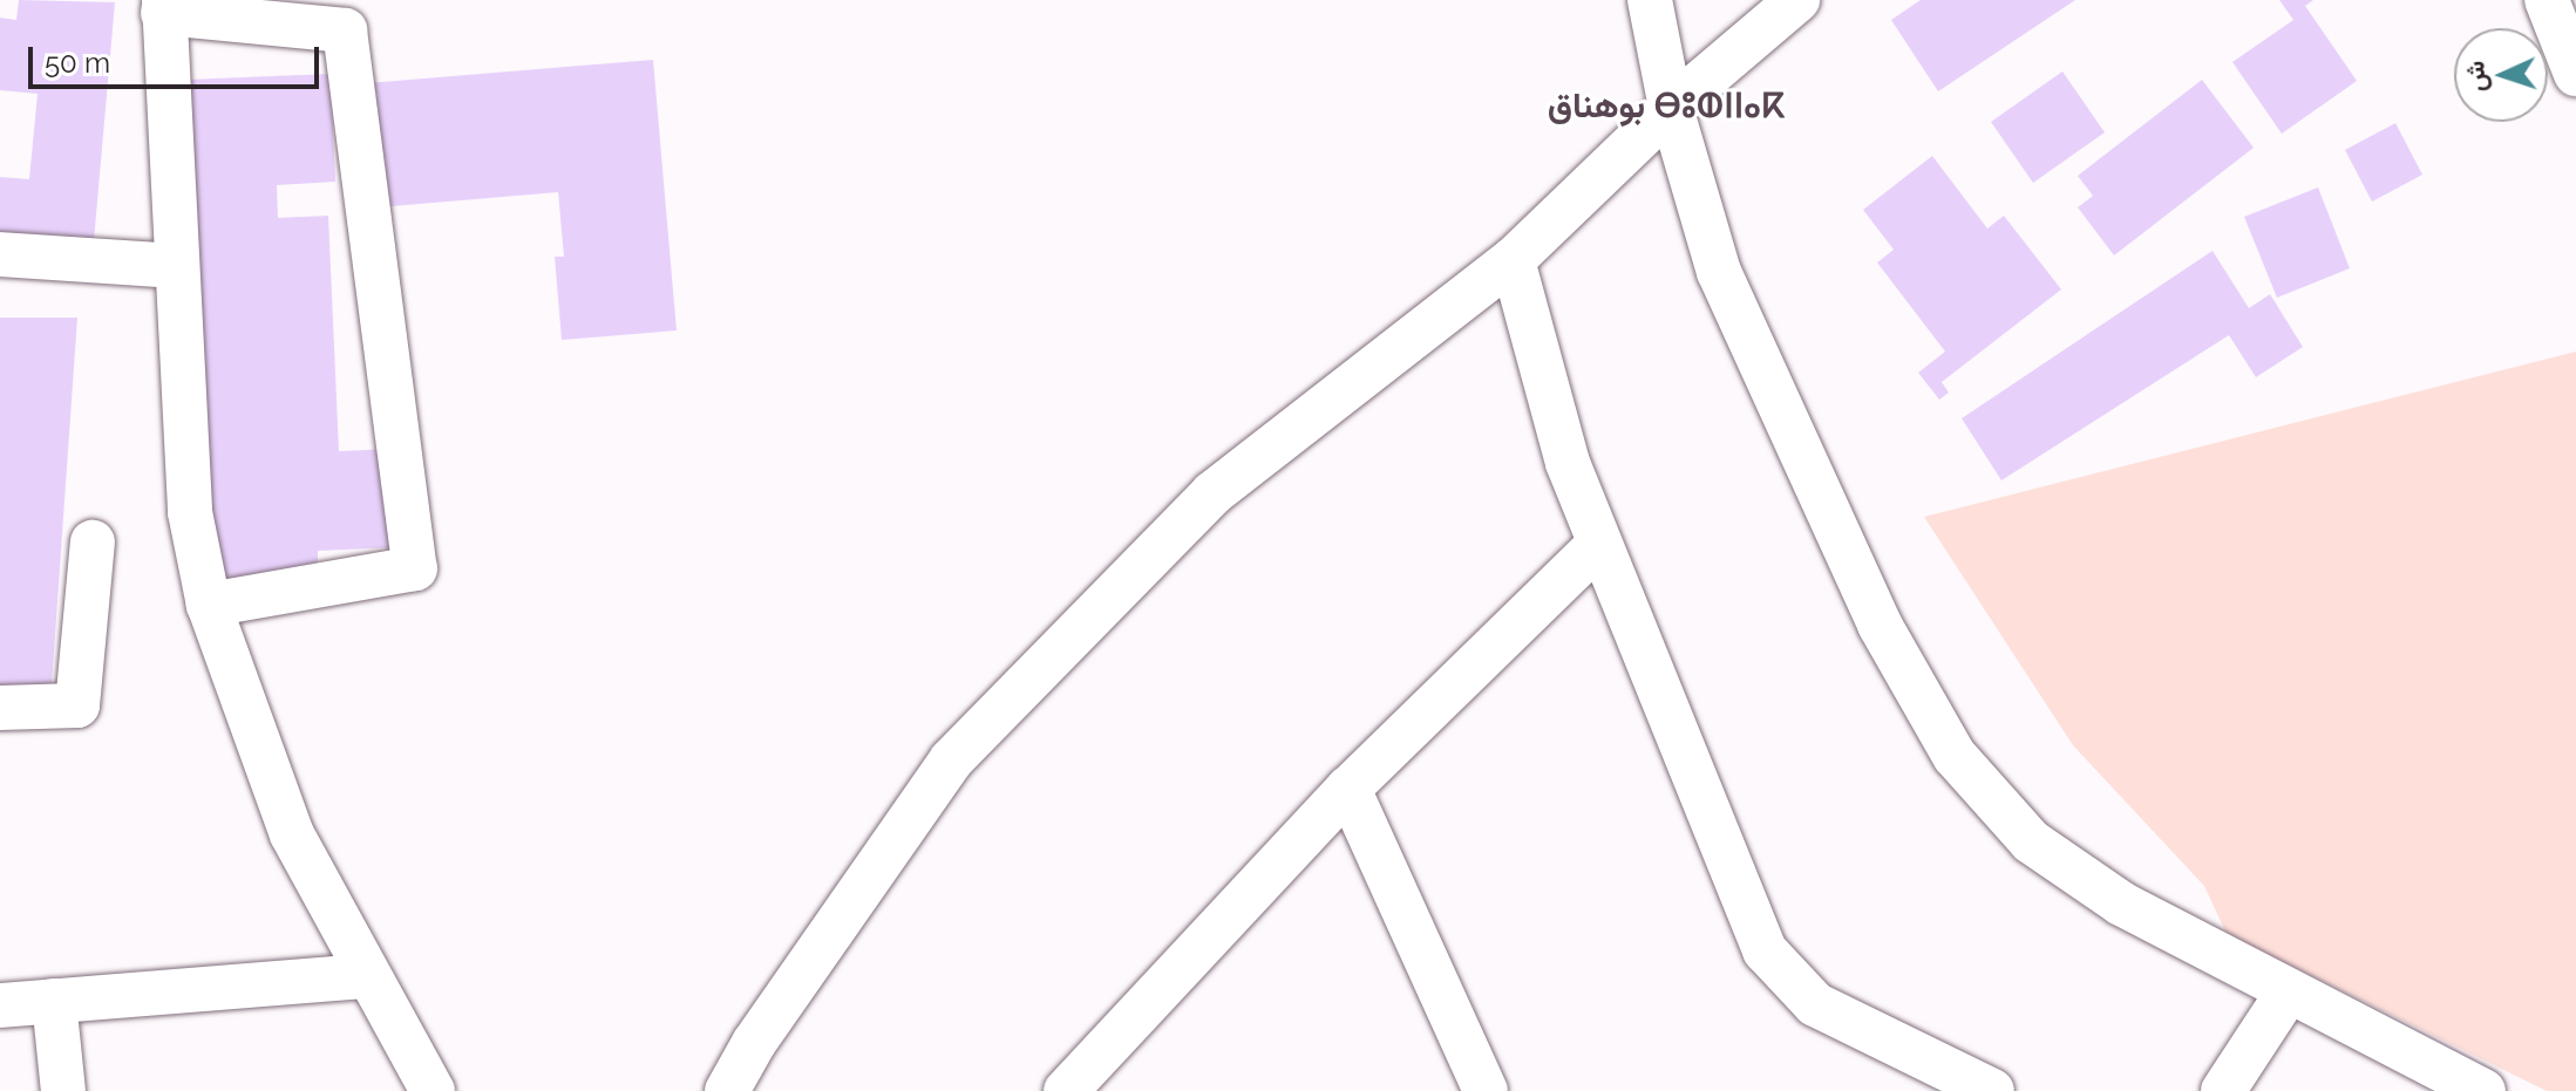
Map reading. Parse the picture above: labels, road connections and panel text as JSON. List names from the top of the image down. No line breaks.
{"districts":["بوهناق ⴱⵓⵀⵏⵏⴰⴽ"],"scale_bar":"50 m","north":"left"}
